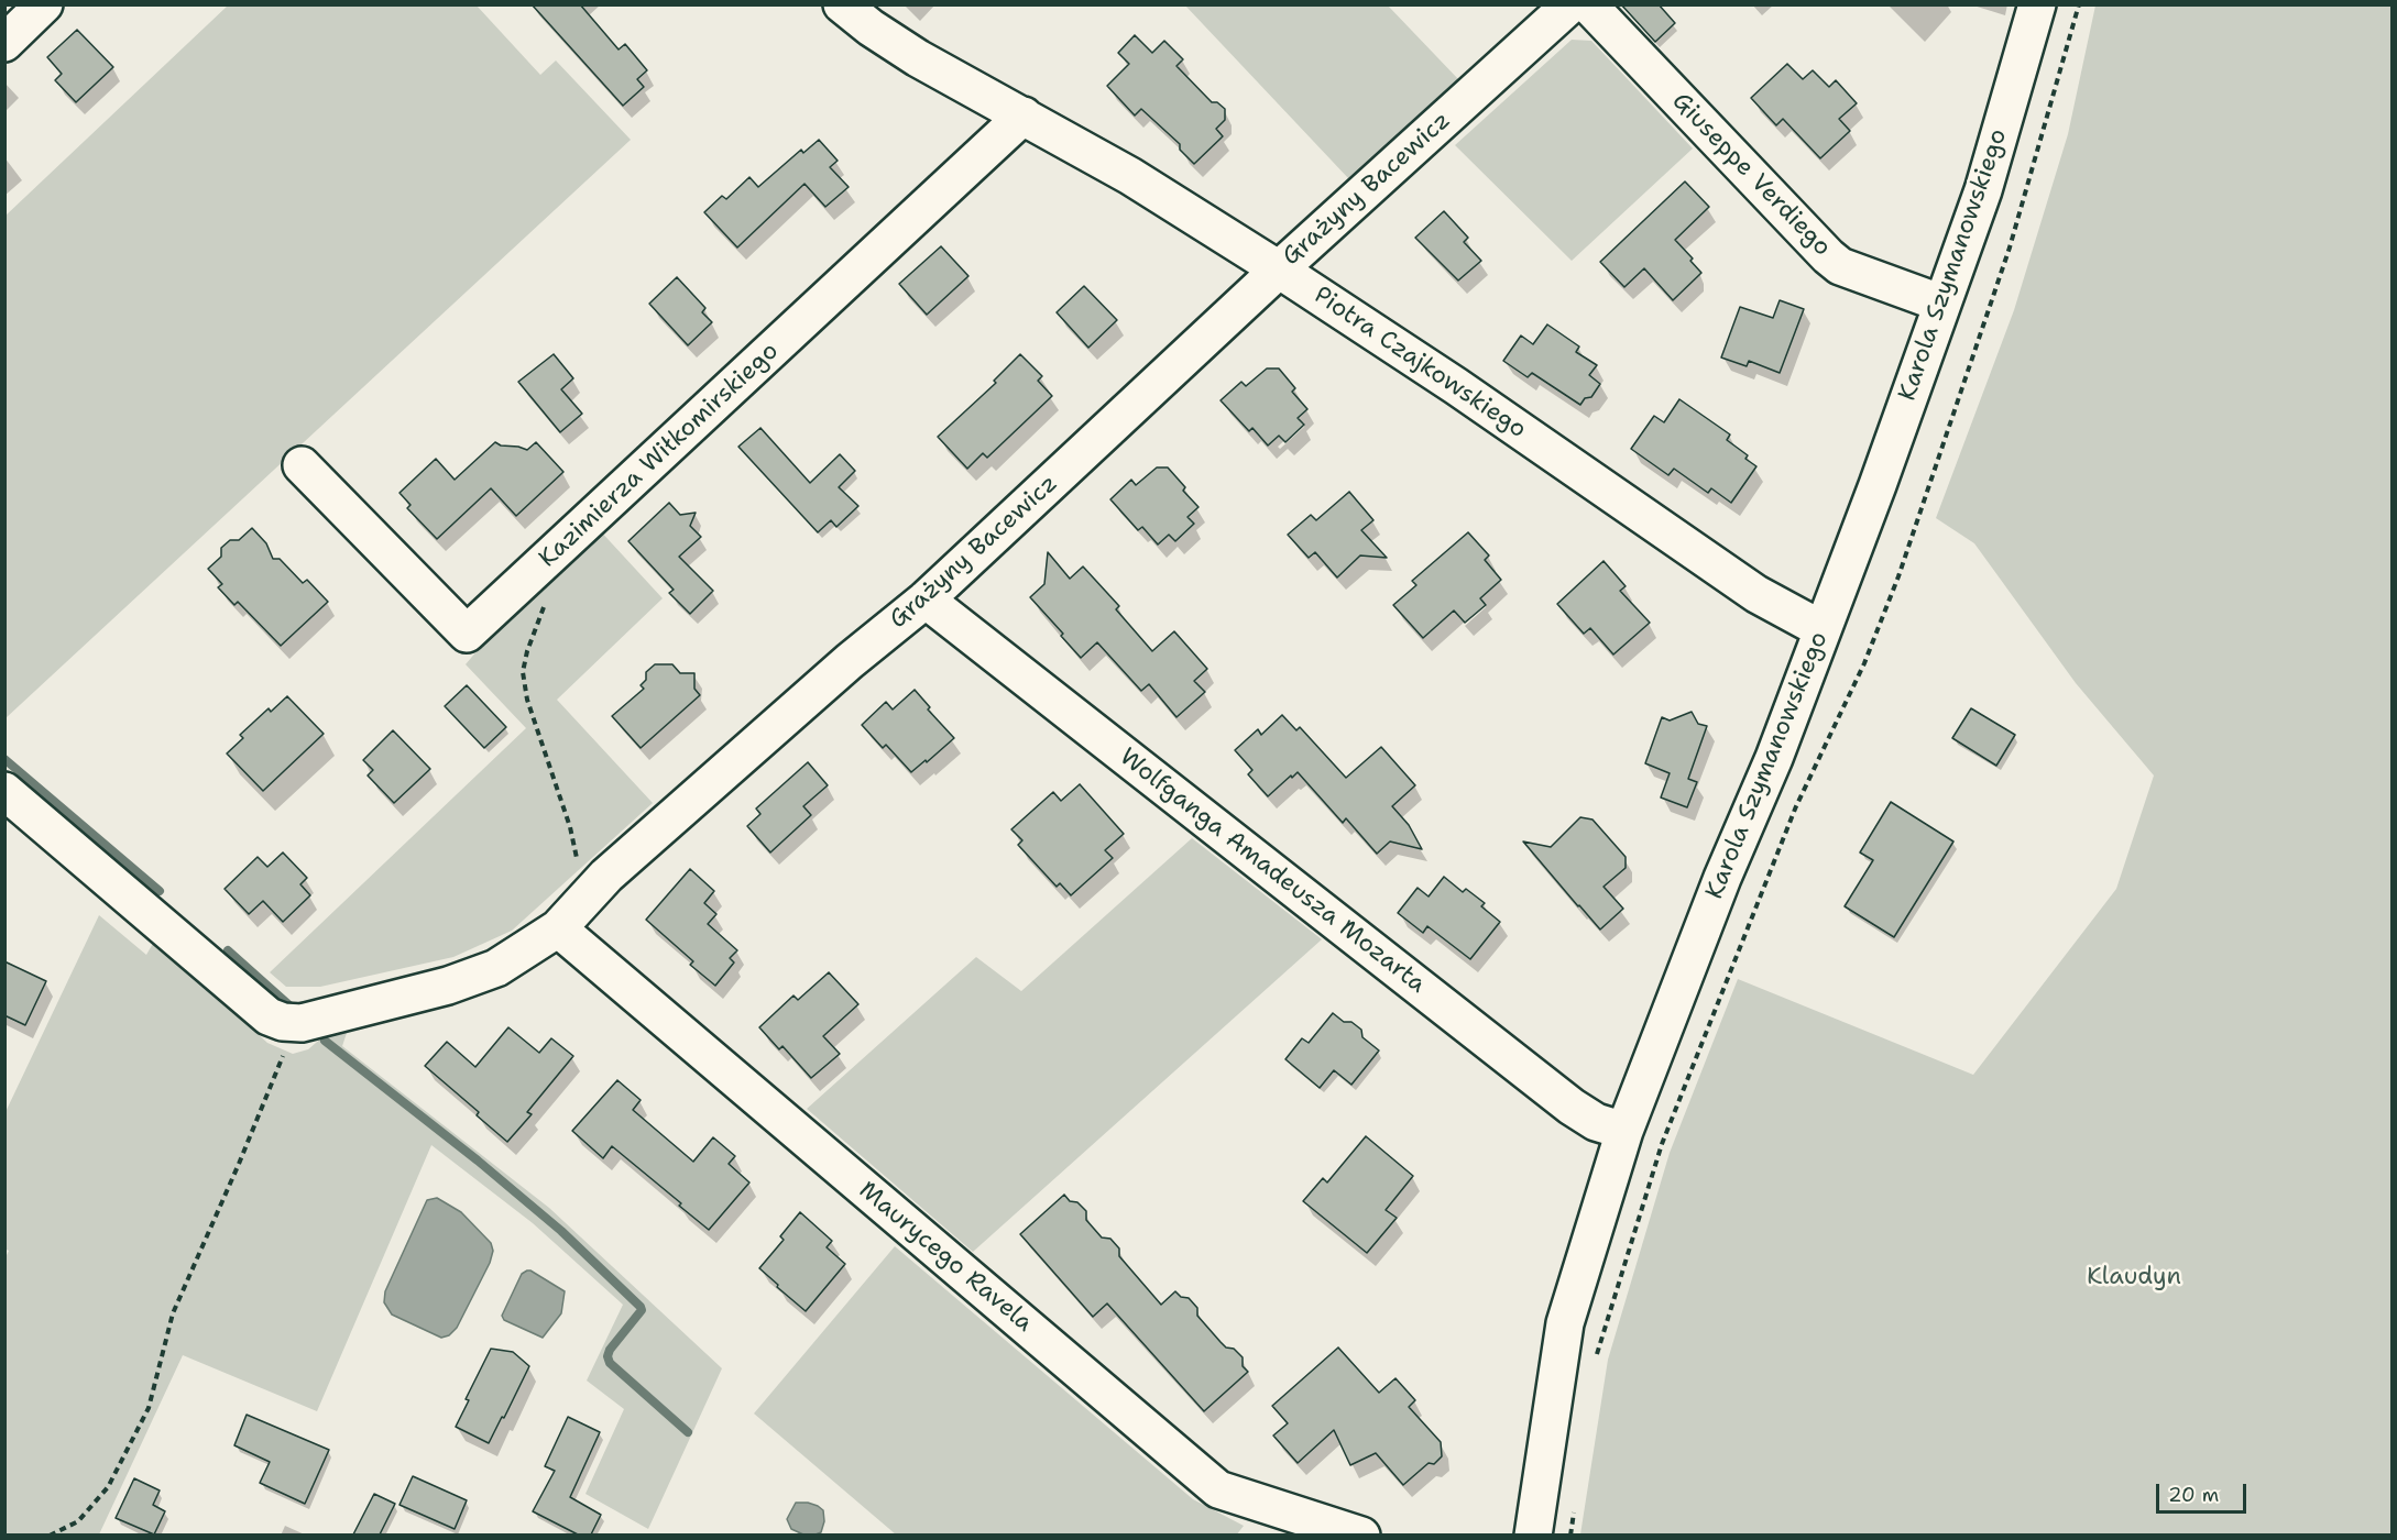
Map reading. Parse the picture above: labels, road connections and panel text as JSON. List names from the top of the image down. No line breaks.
{"streets":{"street":["Giuseppe Verdiego","Grażyny Bacewicz","Karola Szymanowskiego","Piotra Czajkowskiego","Kazimierza Wiłkomirskiego","Wolfganga Amadeusza Mozarta","Maurycego Ravela"]},"crossings":[["Giuseppe Verdiego","Karola Szymanowskiego"],["Grażyny Bacewicz","Piotra Czajkowskiego"],["Grażyny Bacewicz","Wolfganga Amadeusza Mozarta"],["Grażyny Bacewicz","Maurycego Ravela"],["Karola Szymanowskiego","Piotra Czajkowskiego"],["Karola Szymanowskiego","Wolfganga Amadeusza Mozarta"],["Piotra Czajkowskiego","Kazimierza Wiłkomirskiego"]],"parks":["Klaudyn"],"scale_bar":"20 m"}
